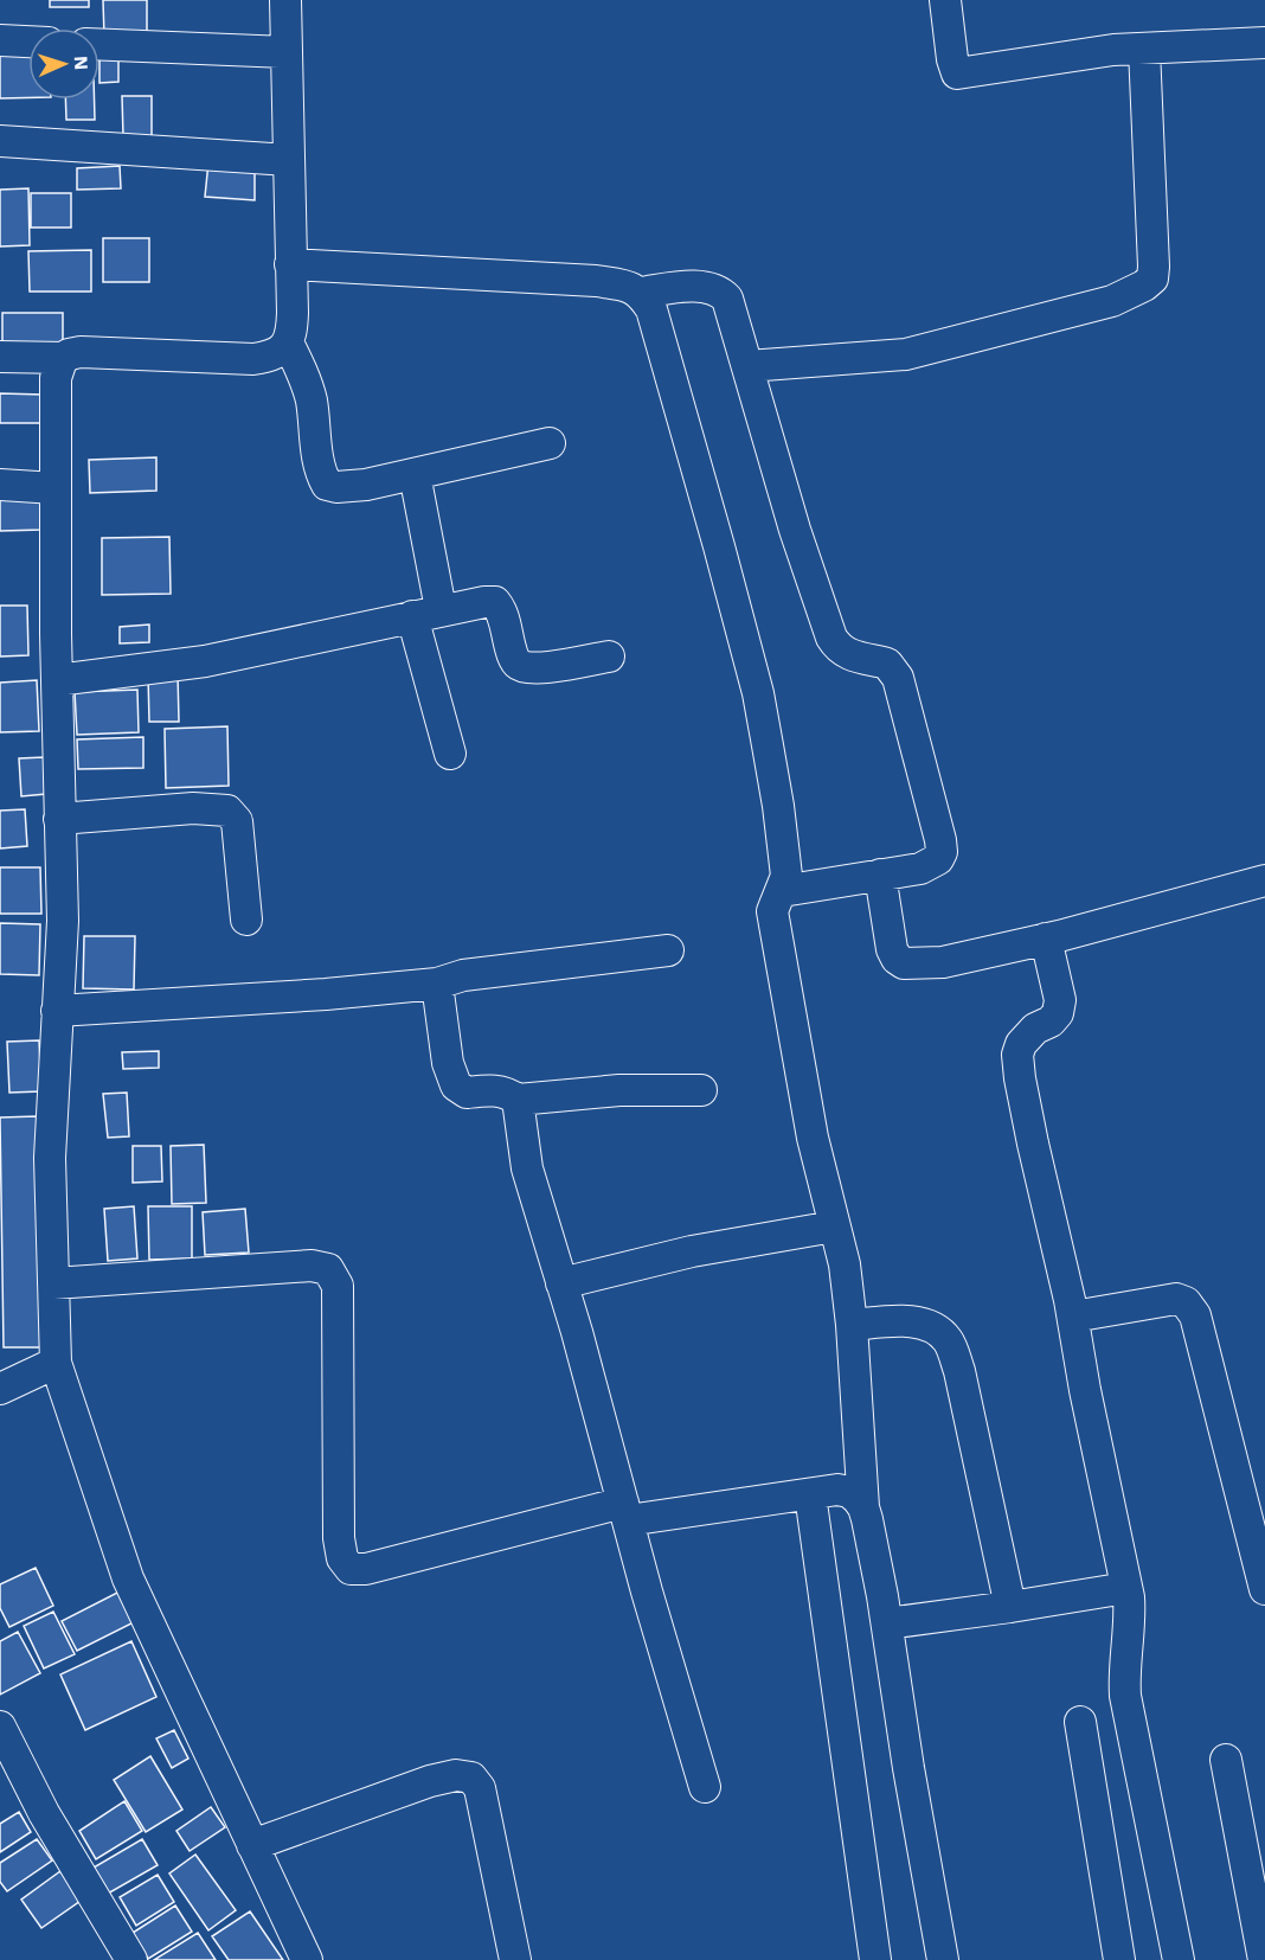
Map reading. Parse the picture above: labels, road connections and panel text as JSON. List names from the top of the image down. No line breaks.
{"north":"right"}
